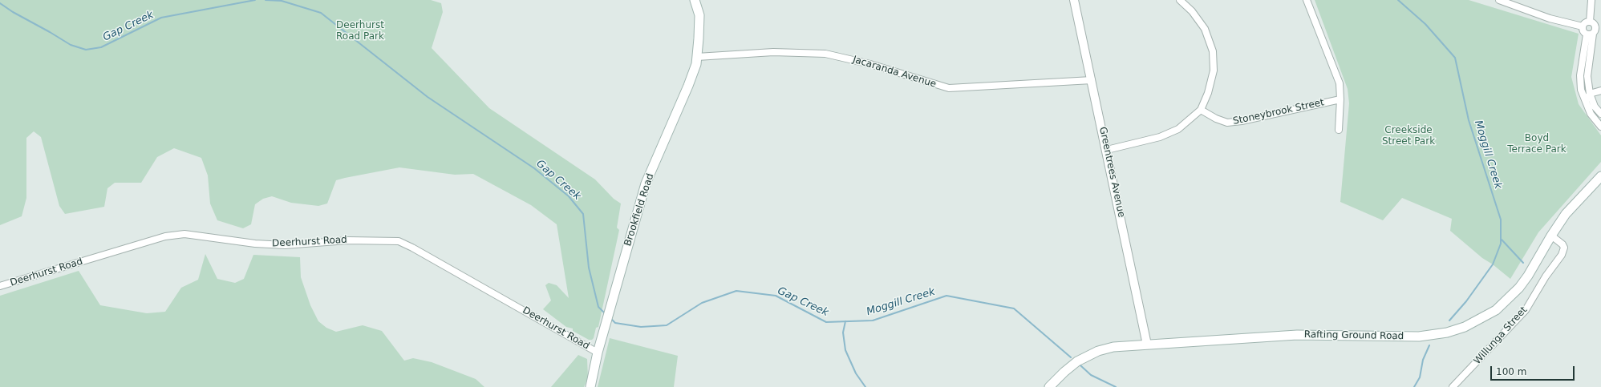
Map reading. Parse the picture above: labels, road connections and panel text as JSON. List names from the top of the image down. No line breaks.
{"streets":{"main road":["Brookfield Road","Rafting Ground Road"],"street":["Jacaranda Avenue","Stoneybrook Street","Greentrees Avenue","Deerhurst Road","Willunga Street"]},"crossings":[["Jacaranda Avenue","Greentrees Avenue"],["Jacaranda Avenue","Brookfield Road"],["Greentrees Avenue","Rafting Ground Road"],["Brookfield Road","Deerhurst Road"],["Rafting Ground Road","Willunga Street"]],"water":["Gap Creek","Moggill Creek"],"parks":["Deerhurst Road Park","Creekside Street Park","Boyd Terrace Park"],"scale_bar":"100 m"}
